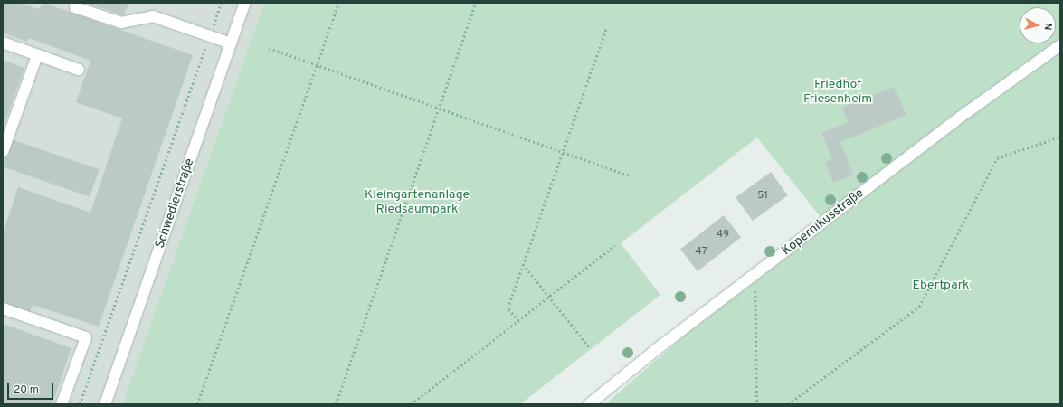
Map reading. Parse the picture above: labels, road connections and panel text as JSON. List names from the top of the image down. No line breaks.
{"streets":{"street":["Schwedlerstraße","Kopernikusstraße"]},"parks":["Friedhof Friesenheim","Kleingartenanlage Riedsaumpark","Ebertpark"],"house_numbers":["51","49","47"],"scale_bar":"20 m","north":"right"}
